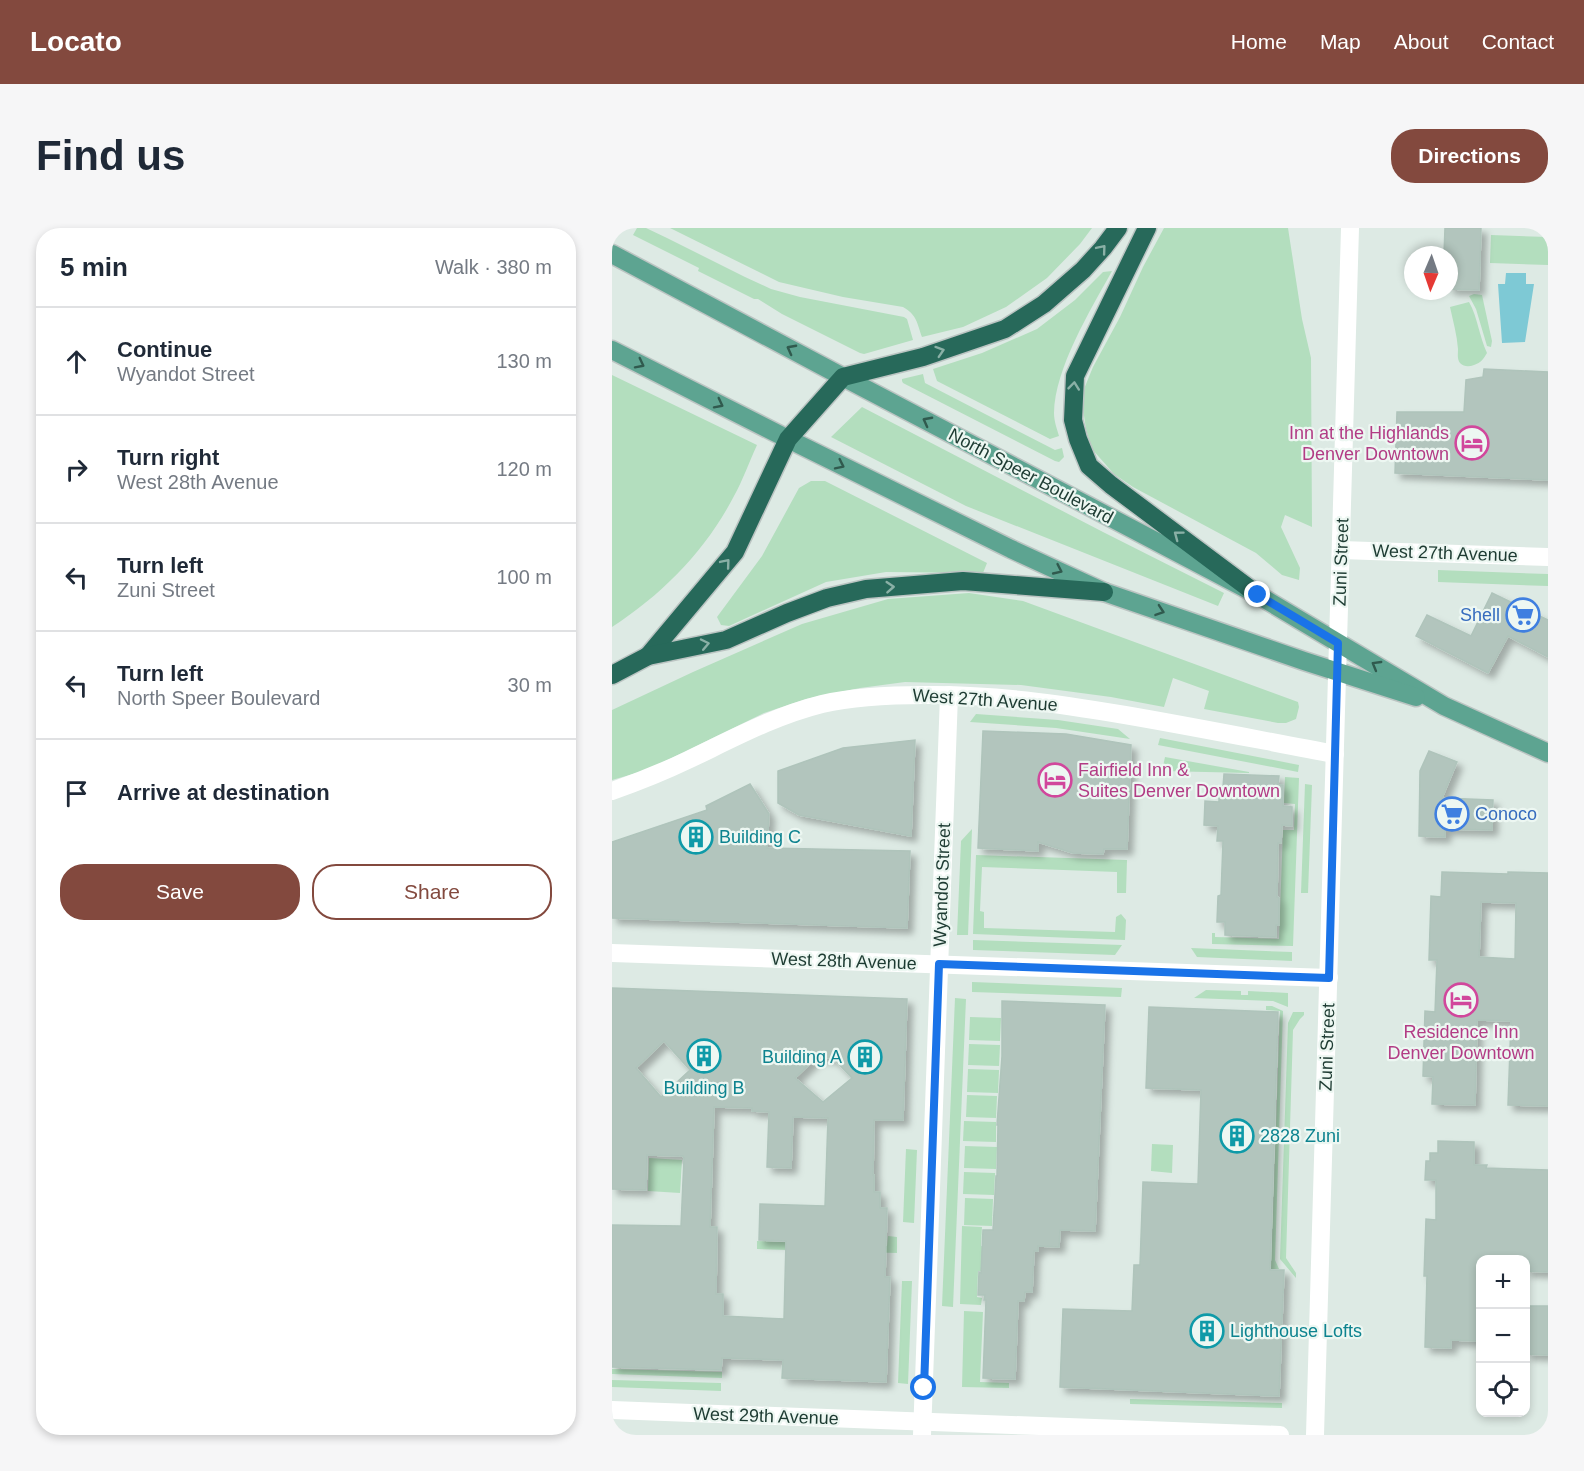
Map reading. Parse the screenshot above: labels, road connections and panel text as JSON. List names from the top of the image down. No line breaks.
{"streets":{"main road":["North Speer Boulevard"],"street":["West 27th Avenue","Zuni Street","Wyandot Street","West 28th Avenue","West 29th Avenue"]},"crossings":[["North Speer Boulevard","Zuni Street"],["West 27th Avenue","Zuni Street"],["West 27th Avenue","Wyandot Street"],["Zuni Street","West 28th Avenue"],["Wyandot Street","West 28th Avenue"],["Wyandot Street","West 29th Avenue"]],"places":{"hotel":["Inn at the Highlands Denver Downtown","Fairfield Inn & Suites Denver Downtown","Residence Inn Denver Downtown"],"supermarket":["Shell","Conoco"],"building":["Building C","Building B","Building A","2828 Zuni","Lighthouse Lofts"]},"north":"bottom","page":{"header":"Locato","nav":["Home","Map","About","Contact"],"buttons":["Directions",["Save","Share"]],"title":"Find us","heading":["5 min","Walk · 380 m"],"list":[["Continue","Wyandot Street","130 m"],["Turn right","West 28th Avenue","120 m"],["Turn left","Zuni Street","100 m"],["Turn left","North Speer Boulevard","30 m"],"Arrive at destination"],"map_buttons":["+","−"]}}
